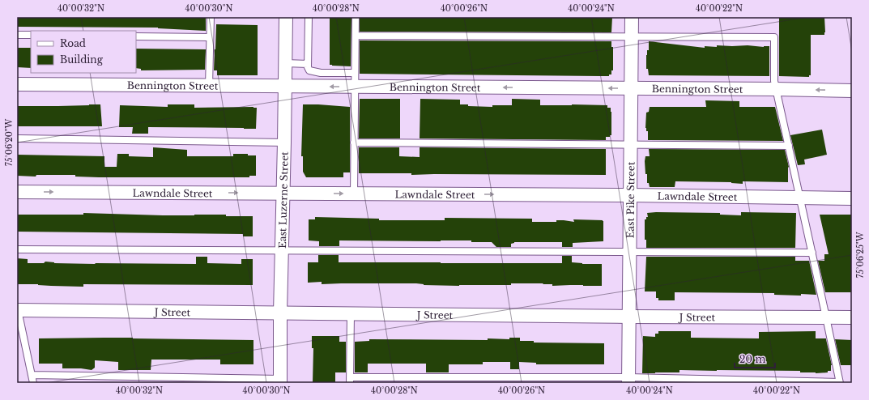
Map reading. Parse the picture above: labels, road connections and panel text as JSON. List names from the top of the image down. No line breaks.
{"streets":{"street":["Bennington Street","Lawndale Street","East Luzerne Street","East Pike Street","J Street"]},"crossings":[["Bennington Street","East Luzerne Street"],["Bennington Street","East Pike Street"],["Lawndale Street","East Luzerne Street"],["Lawndale Street","East Pike Street"],["East Luzerne Street","J Street"],["East Pike Street","J Street"]],"one_way":["Bennington Street","Lawndale Street"],"legend":["Road","Building"],"scale_bar":"20 m","coordinates":["40°00'32\"N","40°00'30\"N","40°00'28\"N","40°00'26\"N","40°00'24\"N","40°00'22\"N","75°06'20\"W","75°06'25\"W"]}
